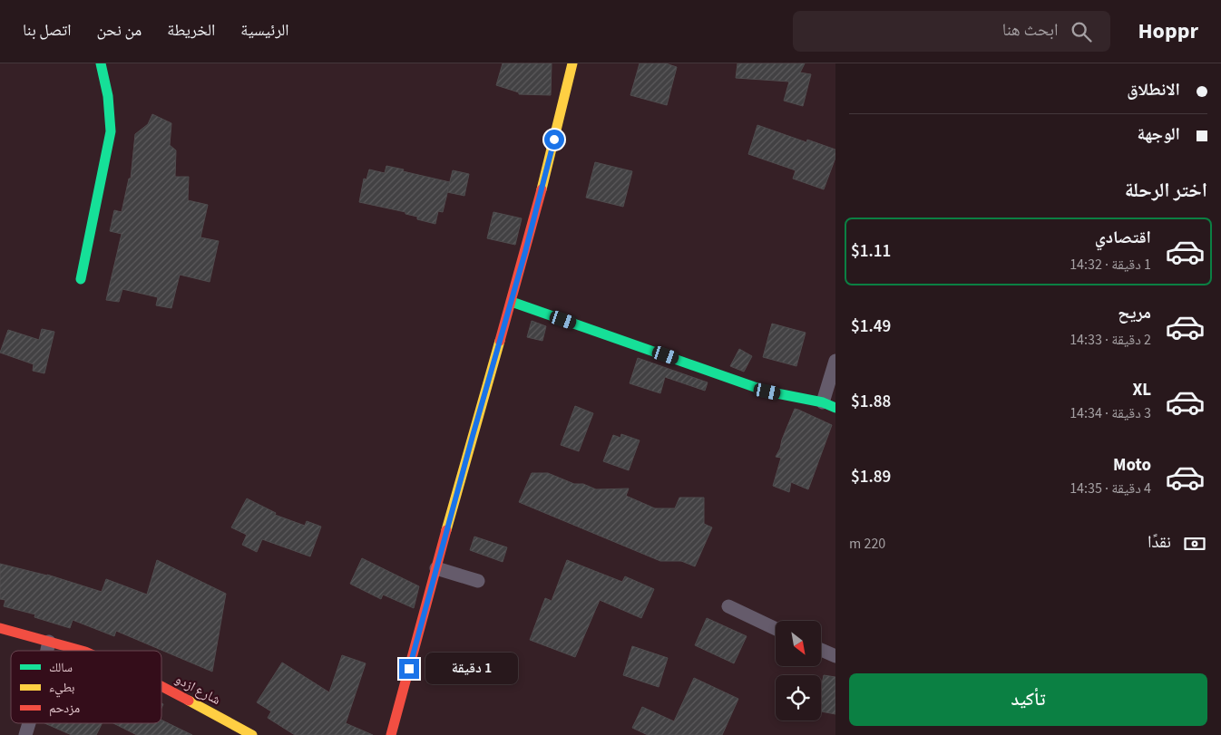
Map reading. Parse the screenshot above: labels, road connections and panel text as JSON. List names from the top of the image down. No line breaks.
{"streets":{"street":["شارع ازدو"]},"legend":["سالك","بطيء","مزدحم"],"north":"bottom right","page":{"header":"Hoppr","search":"ابحث هنا","nav":["الرئيسية","الخريطة","من نحن","اتصل بنا"],"banner":["الانطلاق","الوجهة"],"heading":"اختر الرحلة","list":[{"name":"اقتصادي","note":"1 دقيقة · 14:32","value":"$1.11"},{"name":"مريح","note":"2 دقيقة · 14:33","value":"$1.49"},{"name":"XL","note":"3 دقيقة · 14:34","value":"$1.88"},{"name":"Moto","note":"4 دقيقة · 14:35","value":"$1.89"}],"pay":["نقدًا","220 m"],"bubble":"1 دقيقة","buttons":"تأكيد"}}
